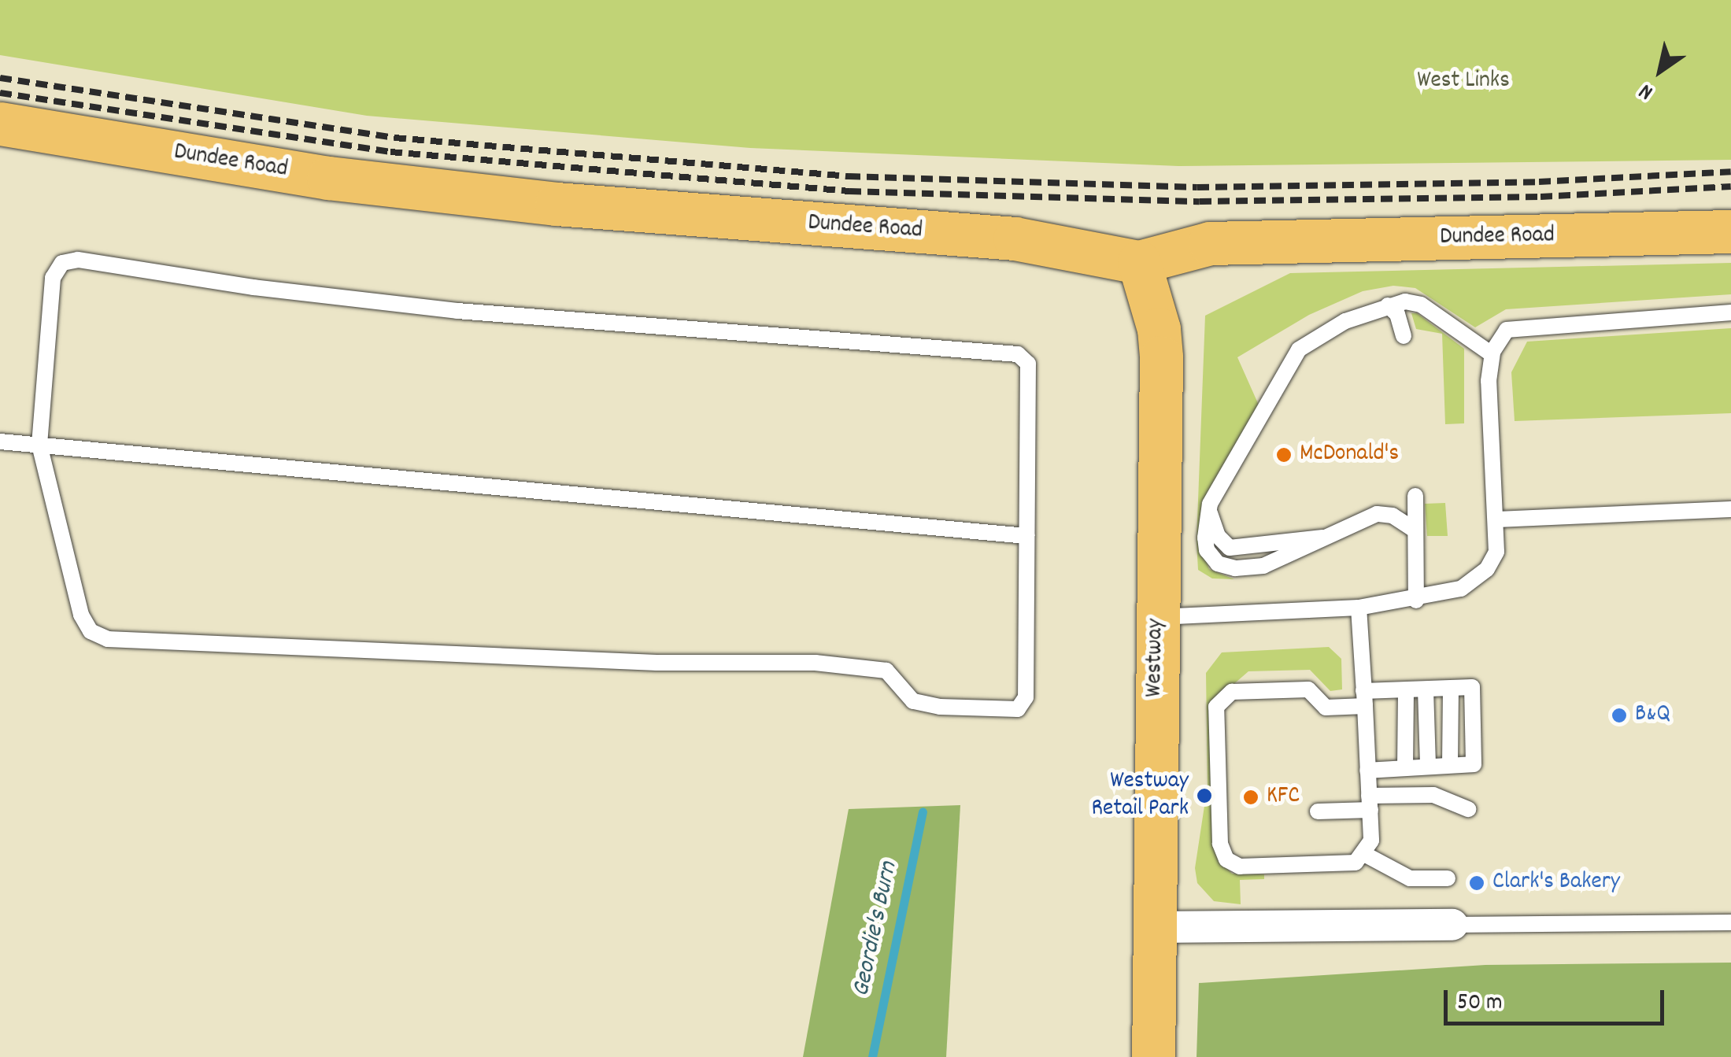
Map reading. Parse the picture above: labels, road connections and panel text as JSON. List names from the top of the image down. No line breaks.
{"streets":{"main road":["Dundee Road","Westway"]},"crossings":[["Dundee Road","Westway"]],"water":["Geordie's Burn"],"parks":["West Links"],"places":["McDonald's","B&Q","Westway Retail Park","KFC","Clark's Bakery"],"scale_bar":"50 m","north":"bottom left"}
